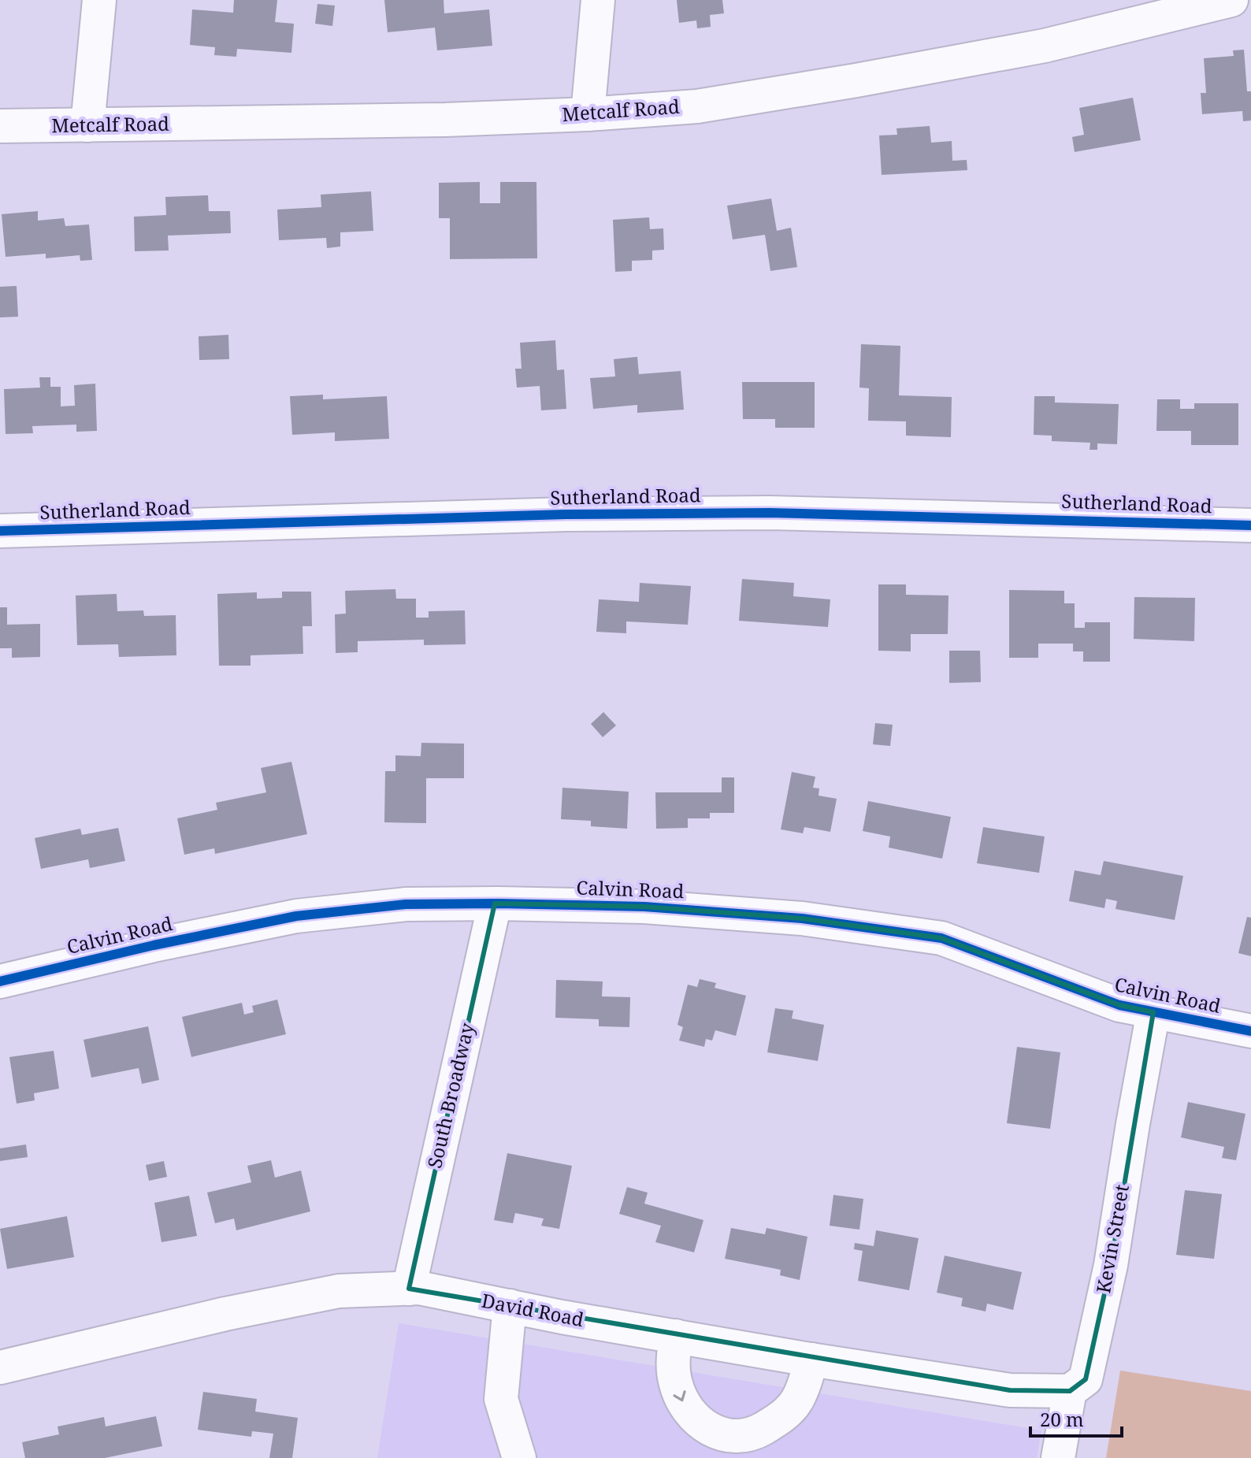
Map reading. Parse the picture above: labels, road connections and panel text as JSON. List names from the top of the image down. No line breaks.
{"streets":{"street":["Metcalf Road","Sutherland Road","Calvin Road","South Broadway","Kevin Street","David Road"]},"crossings":[["Calvin Road","South Broadway"],["Calvin Road","Kevin Street"],["South Broadway","David Road"],["Kevin Street","David Road"]],"scale_bar":"20 m"}
